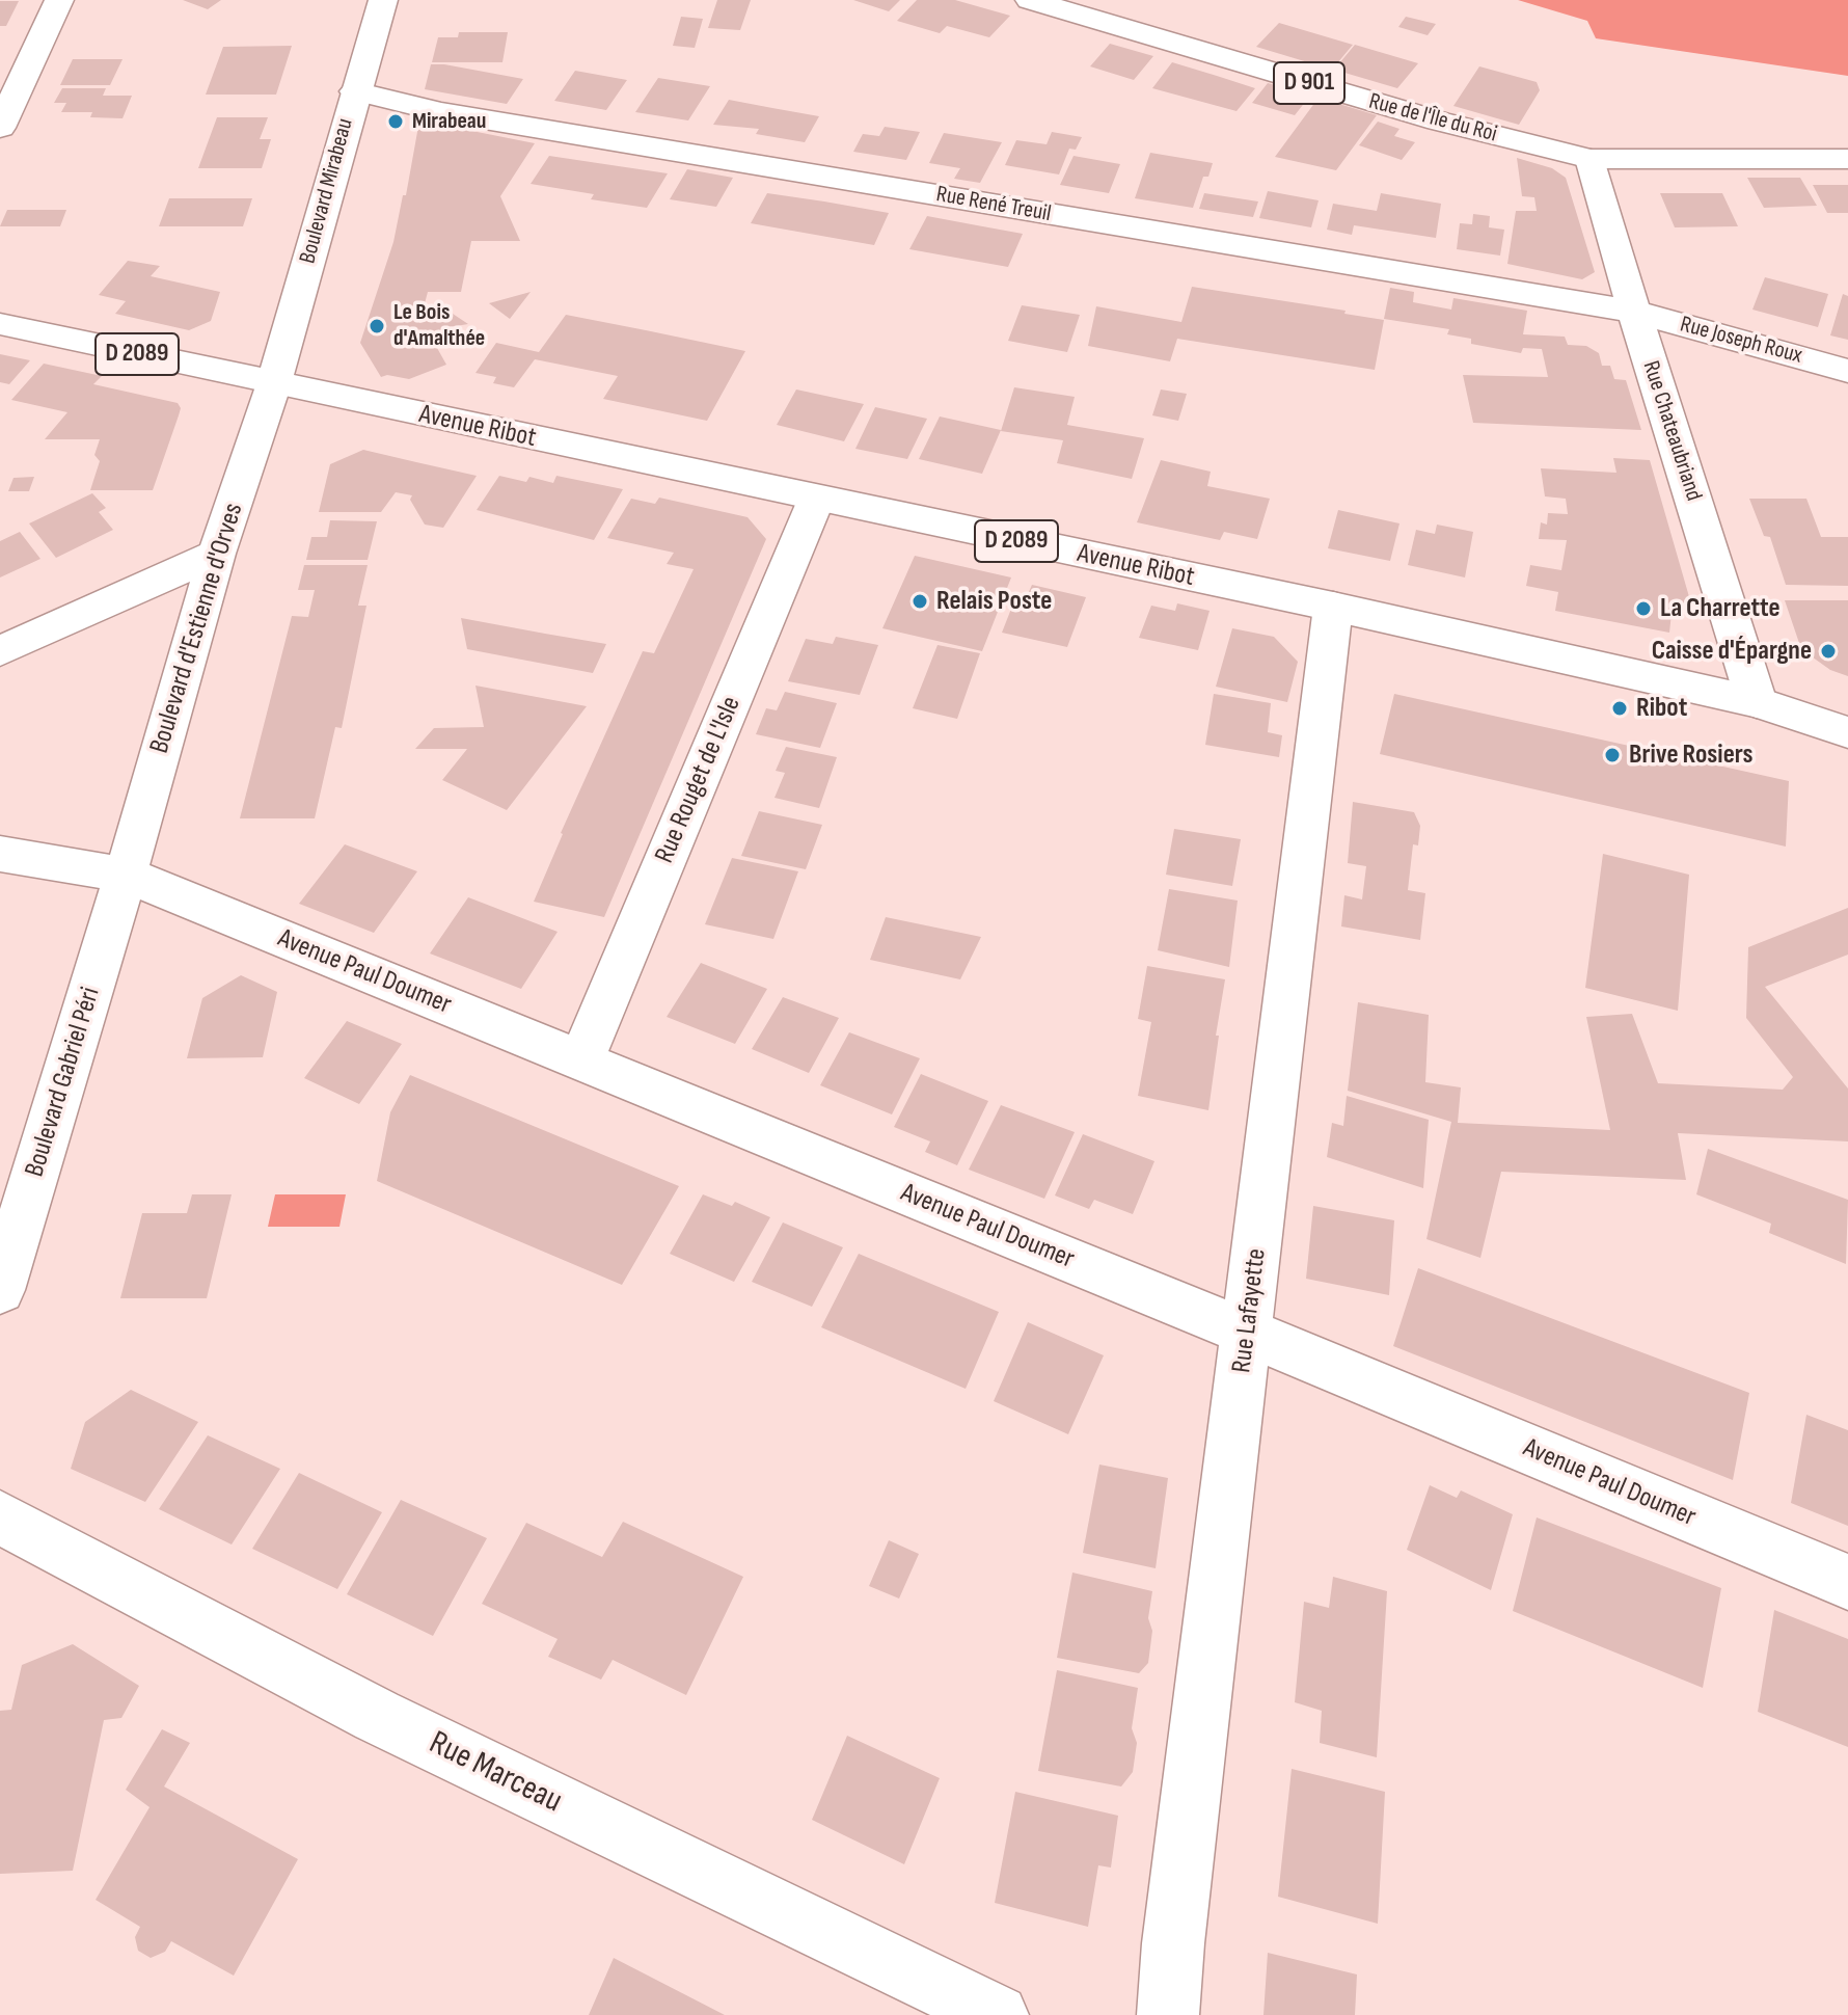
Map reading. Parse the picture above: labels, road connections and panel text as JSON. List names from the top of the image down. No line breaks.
{"streets":{"street":["D 901","Rue de l'Île du Roi","Boulevard Mirabeau","Rue René Treuil","Rue Joseph Roux","D 2089","Avenue Ribot","Rue Chateaubriand","Boulevard d'Estienne d'Orves","Rue Rouget de L'Isle","Avenue Paul Doumer","Boulevard Gabriel Péri","Rue Lafayette","Rue Marceau"]},"crossings":[["Rue de l'Île du Roi","Rue Chateaubriand"],["Boulevard Mirabeau","Rue René Treuil"],["Boulevard Mirabeau","D 2089"],["Boulevard Mirabeau","Avenue Ribot"],["Boulevard Mirabeau","Boulevard d'Estienne d'Orves"],["Rue René Treuil","Rue Joseph Roux"],["Rue René Treuil","Rue Chateaubriand"],["Rue Joseph Roux","Rue Chateaubriand"],["D 2089","Avenue Ribot"],["D 2089","Boulevard d'Estienne d'Orves"],["Avenue Ribot","Rue Chateaubriand"],["Avenue Ribot","Boulevard d'Estienne d'Orves"],["Avenue Ribot","Rue Rouget de L'Isle"],["Avenue Ribot","Rue Lafayette"],["Boulevard d'Estienne d'Orves","Avenue Paul Doumer"],["Boulevard d'Estienne d'Orves","Boulevard Gabriel Péri"],["Rue Rouget de L'Isle","Avenue Paul Doumer"],["Avenue Paul Doumer","Boulevard Gabriel Péri"],["Avenue Paul Doumer","Rue Lafayette"]],"places":["Mirabeau","Le Bois d'Amalthée","Relais Poste","La Charrette","Caisse d'Épargne","Ribot","Brive Rosiers"]}
